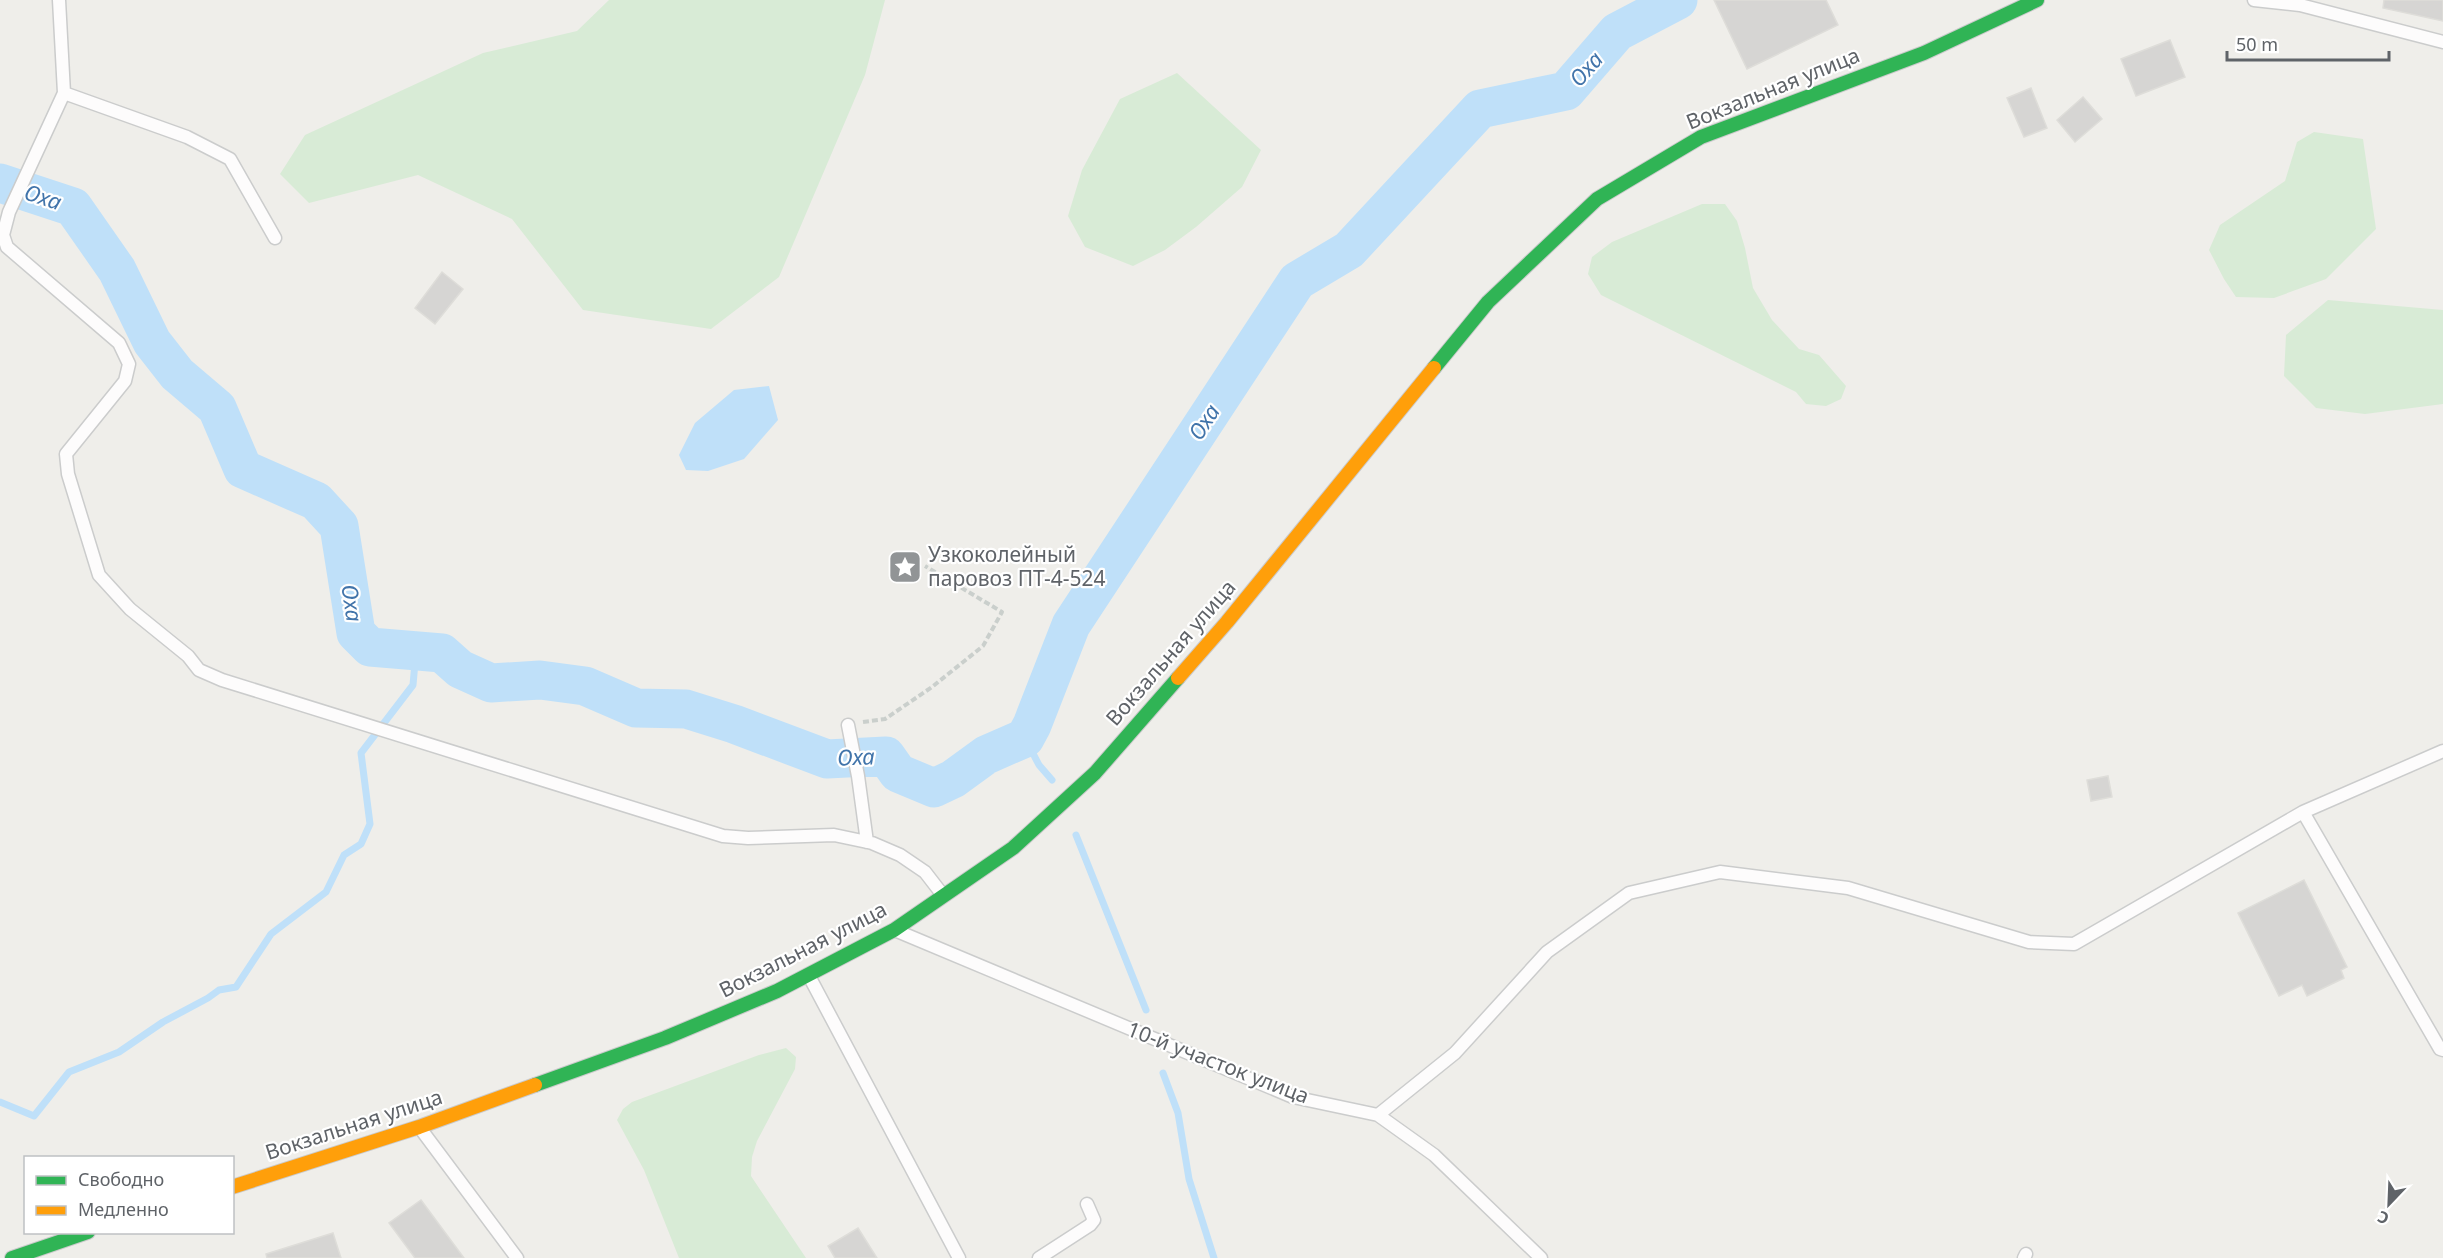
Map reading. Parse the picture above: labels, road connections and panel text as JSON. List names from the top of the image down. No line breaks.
{"streets":{"street":["Вокзальная улица"],"lane":["10-й участок улица"]},"crossings":[["Вокзальная улица","10-й участок улица"]],"water":["Оха"],"places":{"place":["Узкоколейный паровоз ПТ-4-524"]},"legend":["Свободно","Медленно"],"scale_bar":"50 m","north":"bottom left"}
